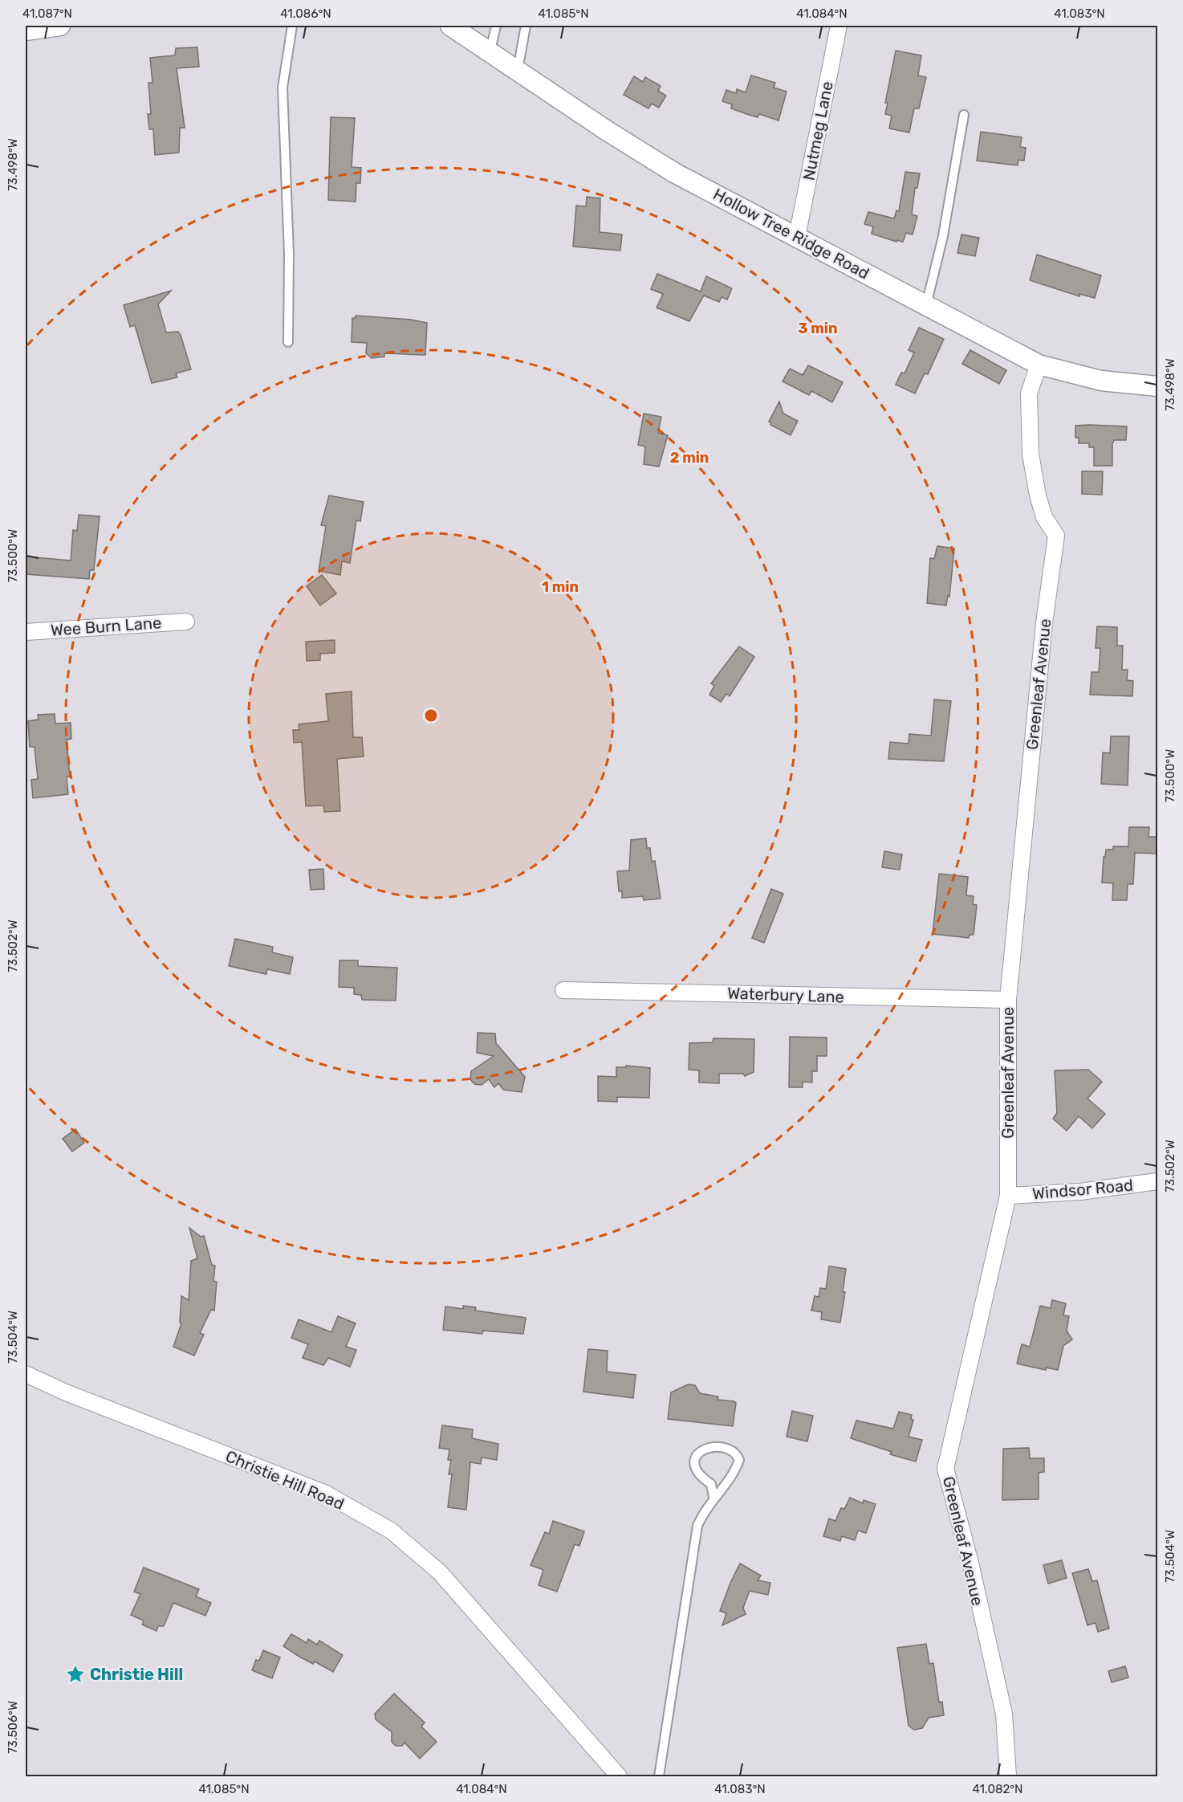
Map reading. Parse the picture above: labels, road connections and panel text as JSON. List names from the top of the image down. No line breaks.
{"streets":{"street":["Nutmeg Lane","Hollow Tree Ridge Road","Wee Burn Lane","Greenleaf Avenue","Waterbury Lane","Windsor Road","Christie Hill Road"]},"crossings":[["Nutmeg Lane","Hollow Tree Ridge Road"],["Hollow Tree Ridge Road","Greenleaf Avenue"],["Greenleaf Avenue","Waterbury Lane"],["Greenleaf Avenue","Windsor Road"]],"places":{"place":["Christie Hill"]},"coordinates":["41.087°N","41.086°N","41.085°N","41.084°N","41.083°N","73.498°W","73.500°W","73.502°W","73.504°W","73.506°W","41.082°N"],"rings":["3 min","2 min","1 min"]}
